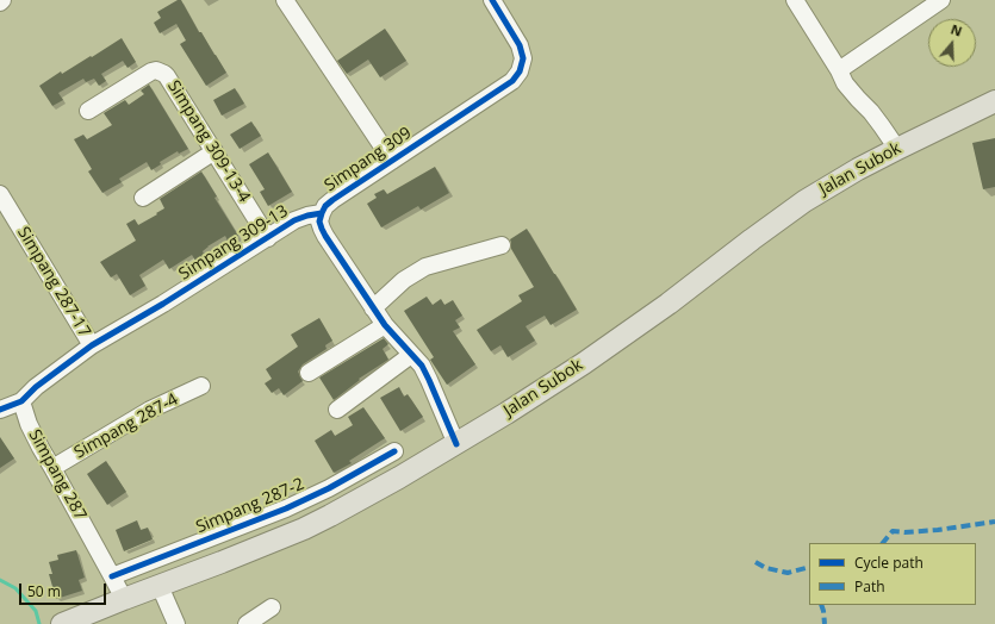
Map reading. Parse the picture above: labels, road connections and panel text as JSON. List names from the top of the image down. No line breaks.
{"streets":{"main road":["Jalan Subok"],"street":["Simpang 309-13-4","Simpang 309","Simpang 309-13","Simpang 287-17","Simpang 287-4","Simpang 287","Simpang 287-2"]},"crossings":[["Simpang 309-13-4","Simpang 309-13"],["Simpang 309","Jalan Subok"],["Simpang 309","Simpang 309-13"],["Jalan Subok","Simpang 287"],["Simpang 309-13","Simpang 287-17"],["Simpang 287-4","Simpang 287"],["Simpang 287","Simpang 287-2"]],"legend":["Cycle path","Path"],"scale_bar":"50 m","north":"top"}
